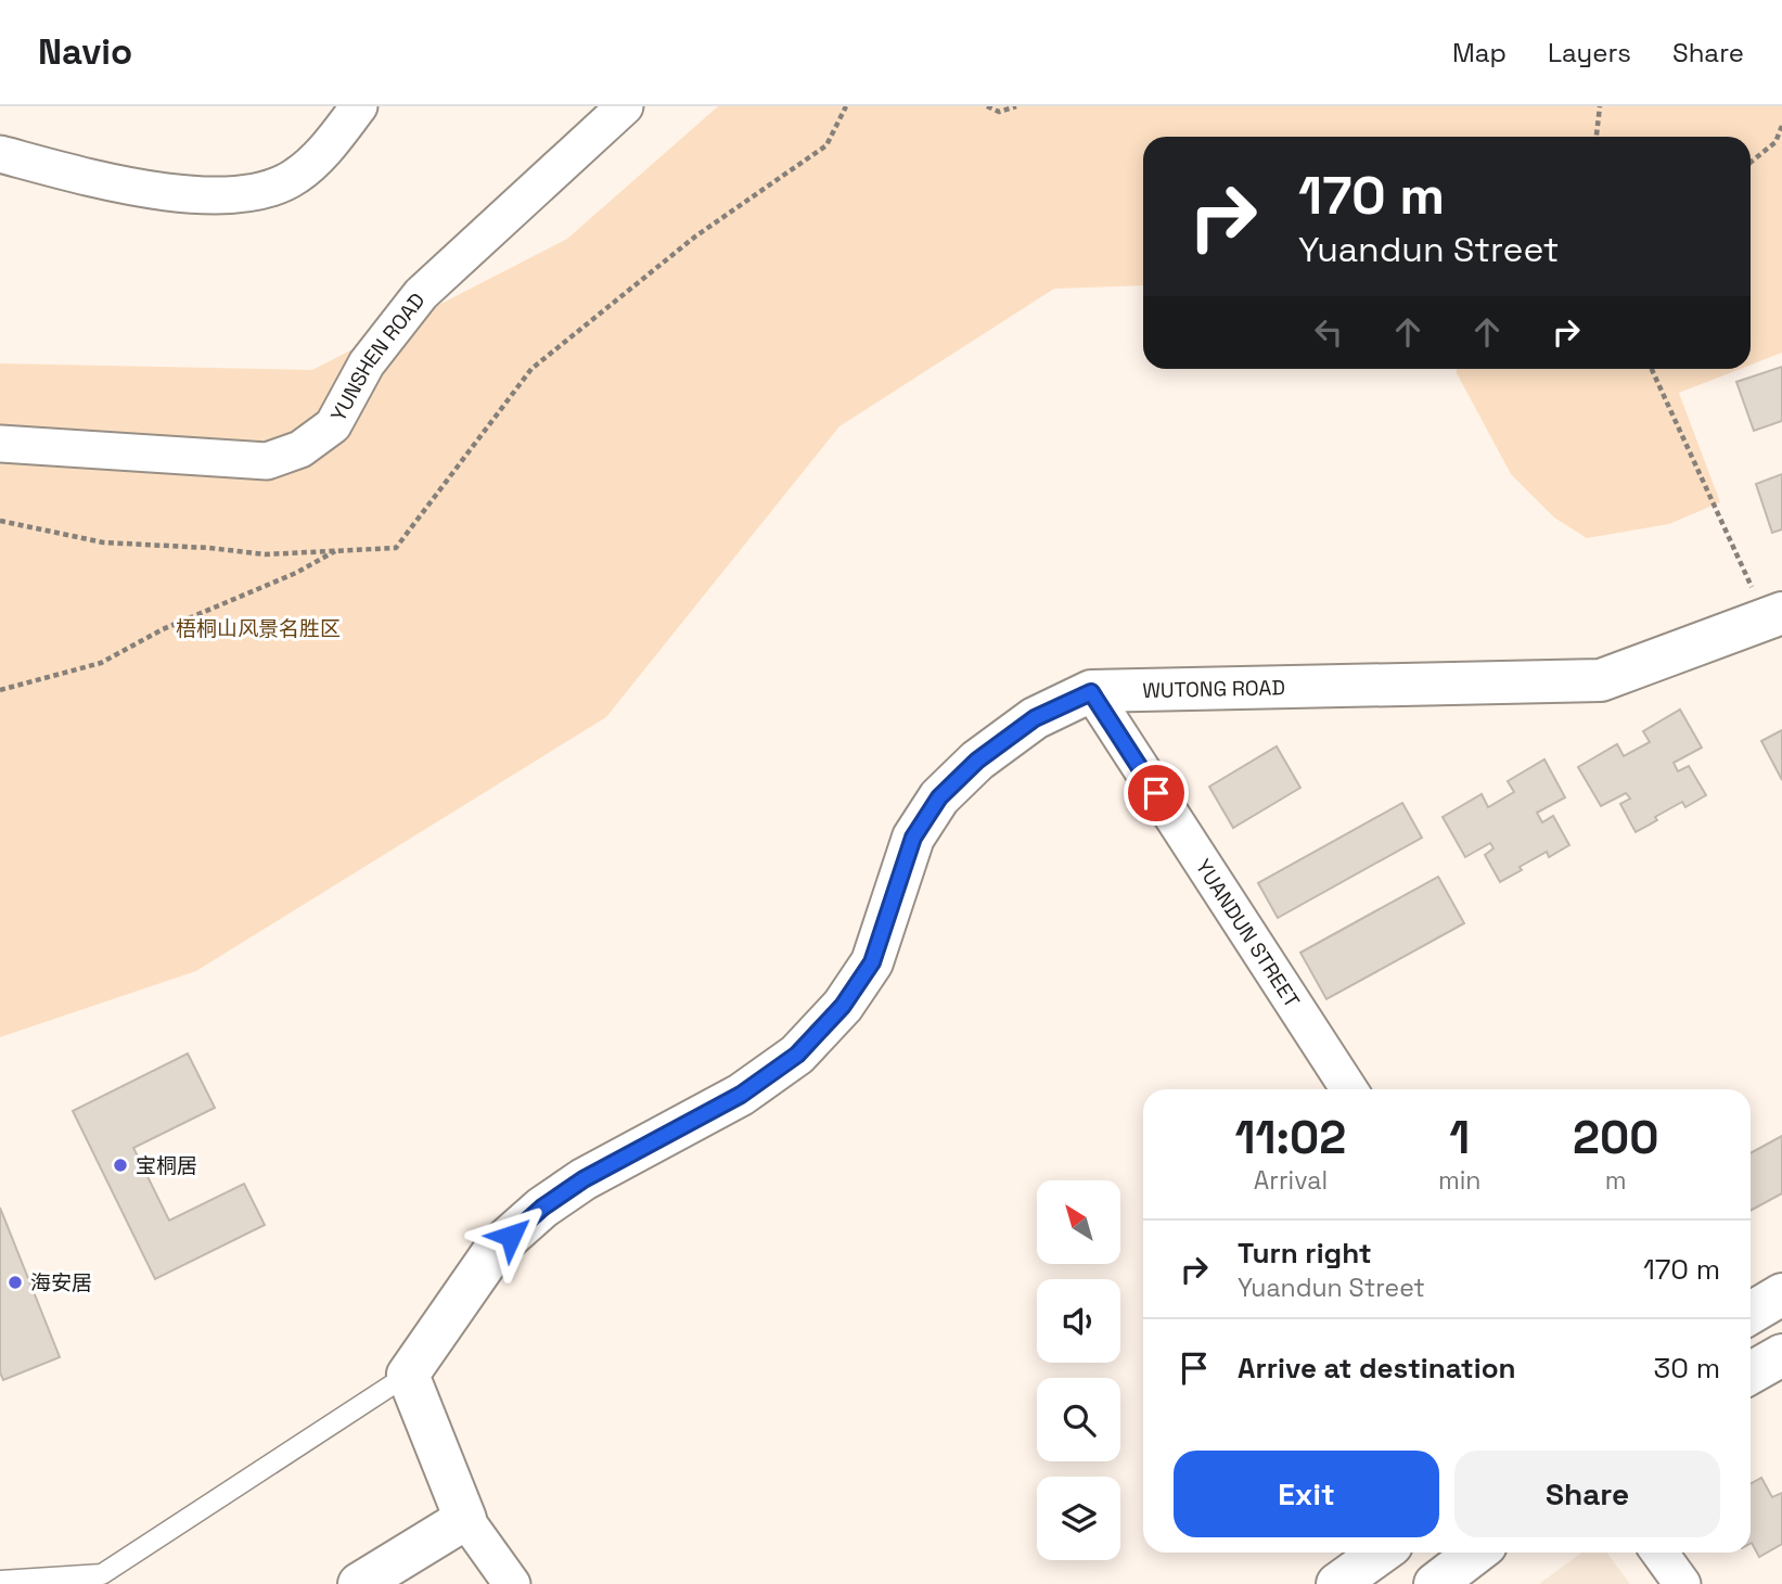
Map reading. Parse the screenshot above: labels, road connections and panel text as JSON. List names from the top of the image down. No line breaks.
{"streets":{"street":["YUNSHEN ROAD","WUTONG ROAD","YUANDUN STREET"]},"crossings":[["WUTONG ROAD","YUANDUN STREET"]],"parks":["梧桐山风景名胜区"],"places":["宝桐居","海安居"],"north":"top left","page":{"header":"Navio","nav":["Map","Layers","Share"],"turn":["170 m","Yuandun Street"],"eta":["11:02","Arrival","1","min","200","m"],"list":[{"name":"Turn right","note":"Yuandun Street","value":"170 m"},{"name":"Arrive at destination","value":"30 m"}],"buttons":["Exit","Share"]}}
